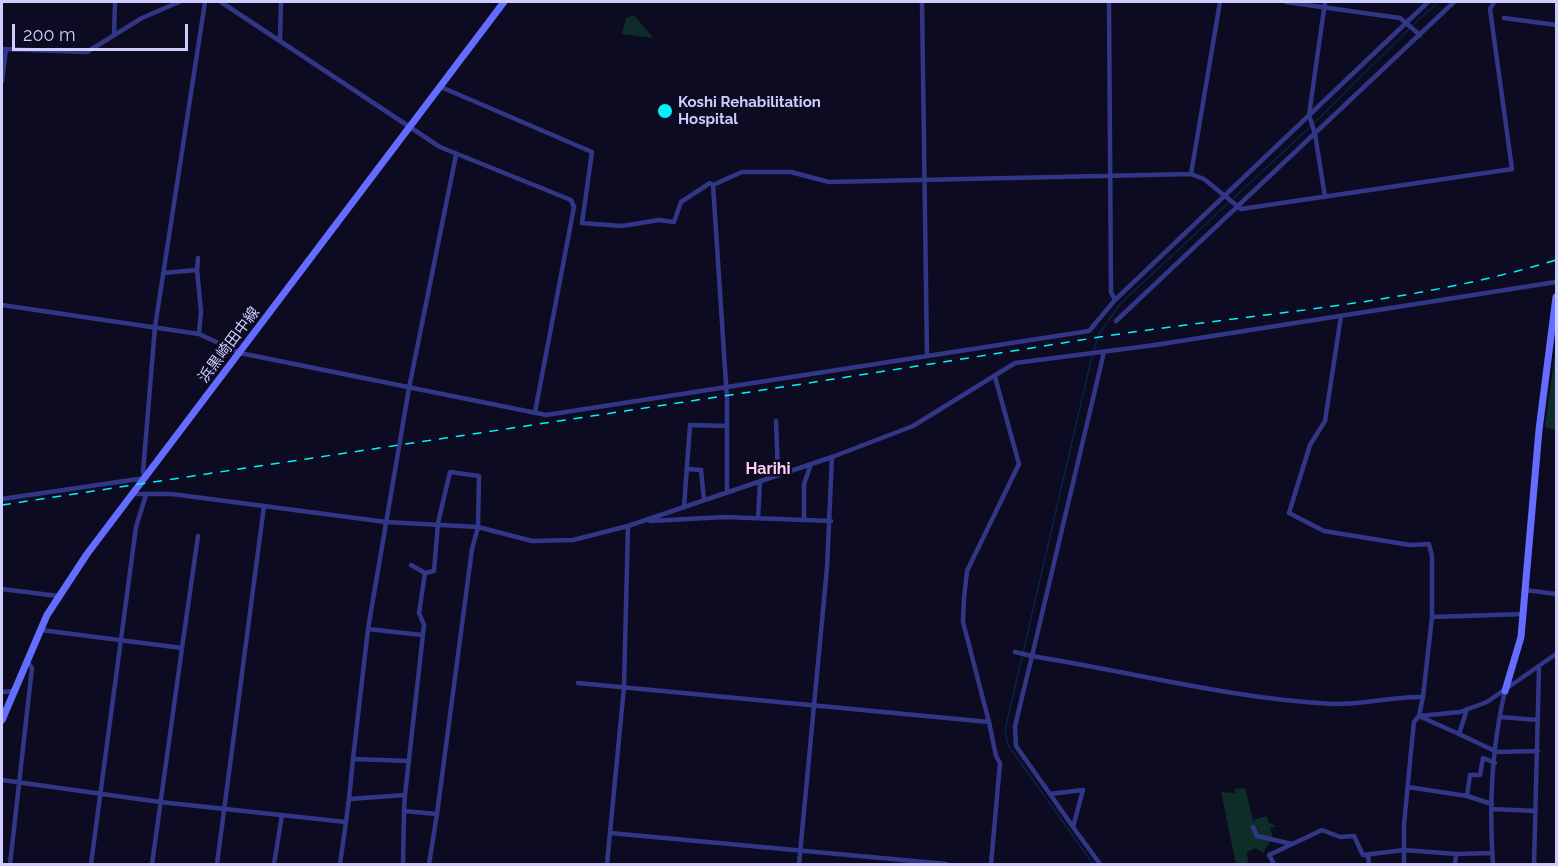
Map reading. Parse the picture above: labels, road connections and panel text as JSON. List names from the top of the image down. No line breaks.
{"streets":{"main road":["浜黒崎田中線"]},"districts":["Harihi"],"places":["Koshi Rehabilitation Hospital"],"scale_bar":"200 m"}
